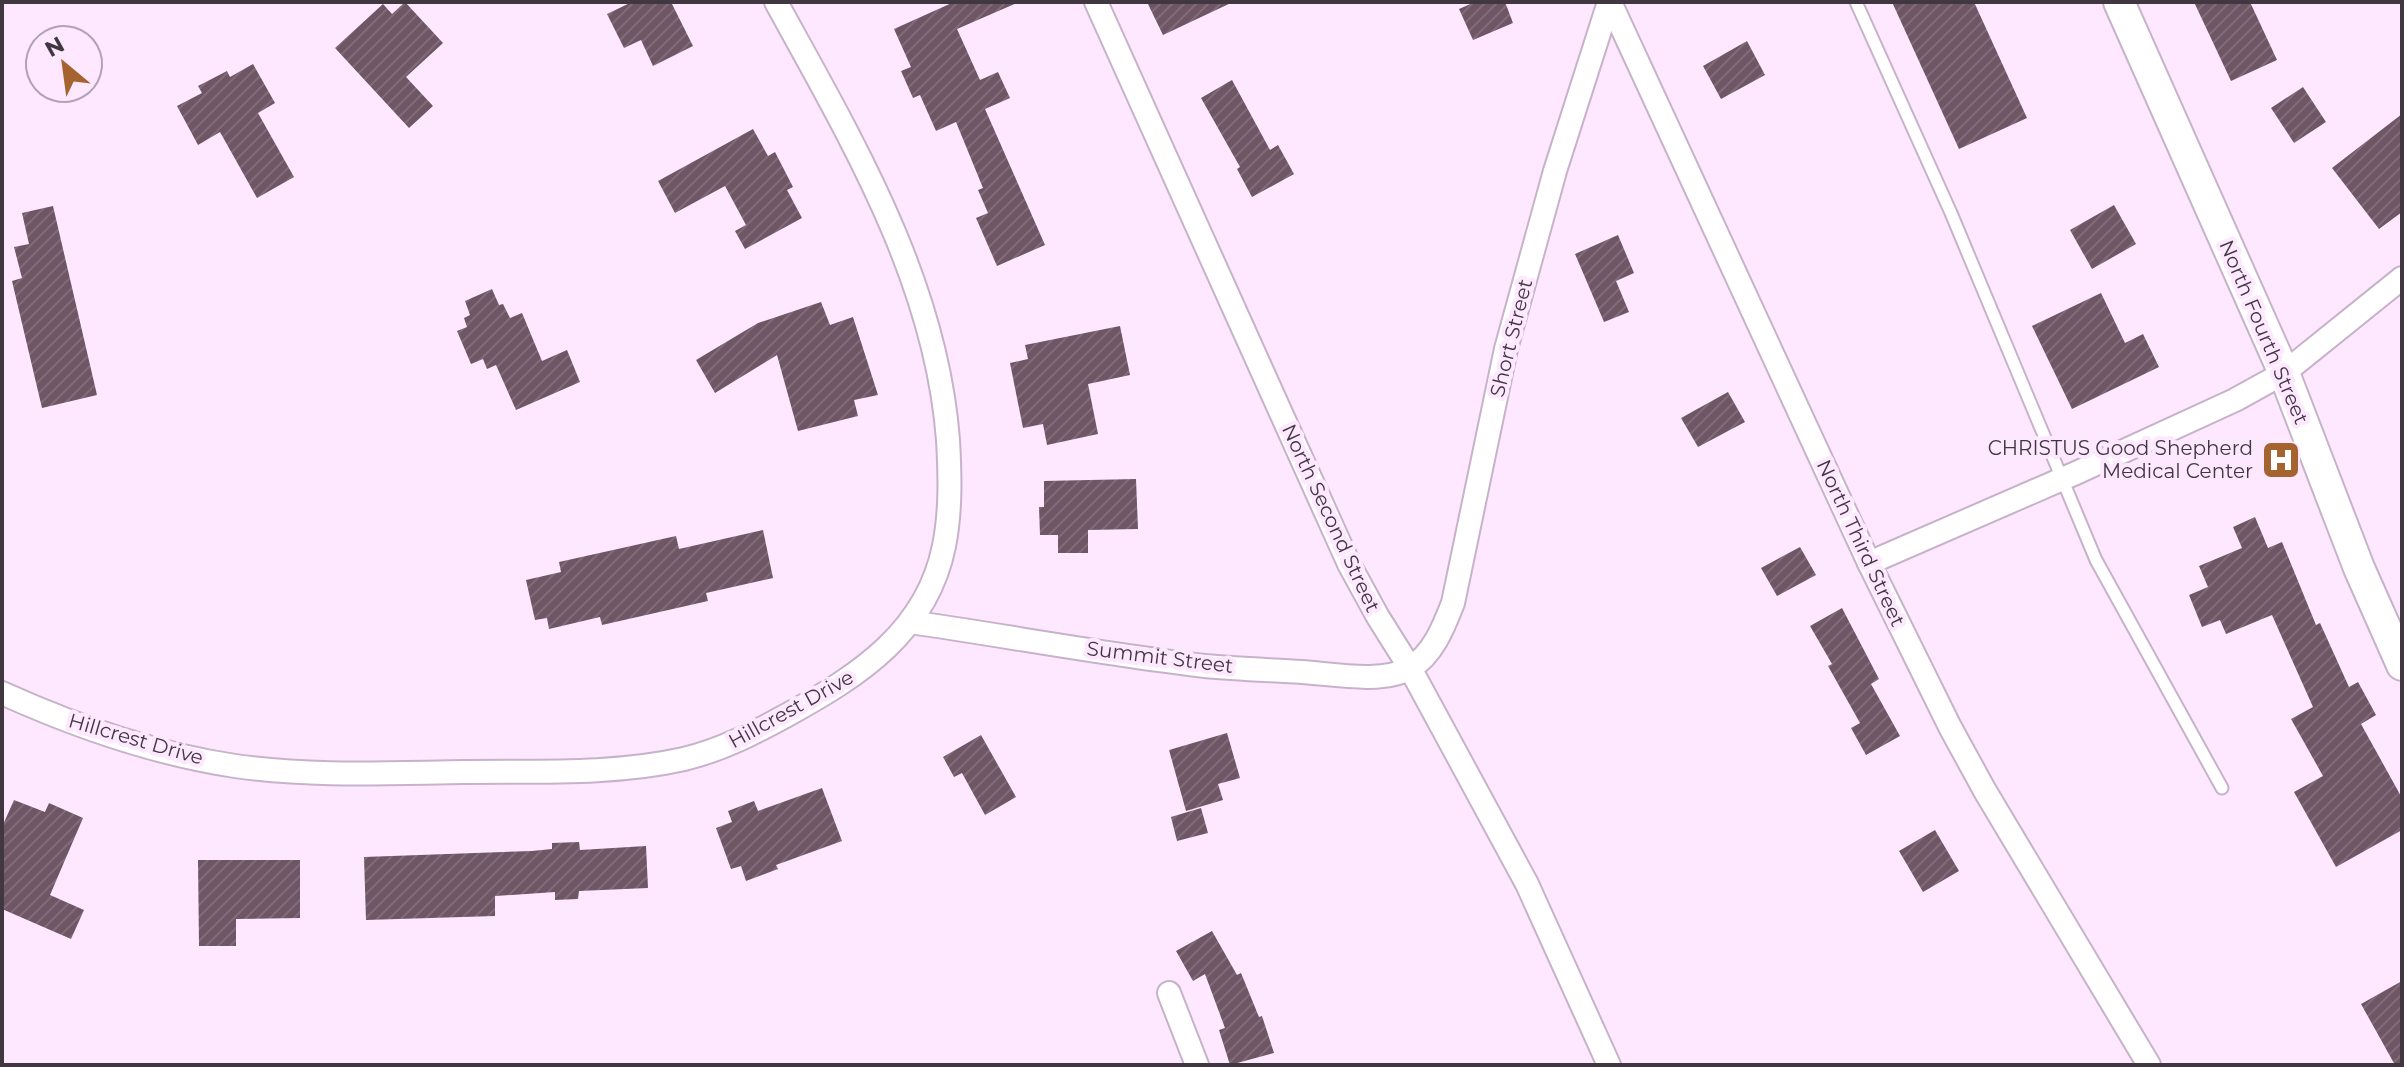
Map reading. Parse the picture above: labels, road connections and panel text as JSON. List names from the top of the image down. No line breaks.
{"streets":{"main road":["North Fourth Street"],"street":["Short Street","North Second Street","North Third Street","Summit Street","Hillcrest Drive"]},"crossings":[["Short Street","North Second Street"],["Short Street","North Third Street"],["Short Street","Summit Street"],["North Second Street","Summit Street"],["Summit Street","Hillcrest Drive"]],"places":{"hospital":["CHRISTUS Good Shepherd Medical Center"]},"north":"top left"}
